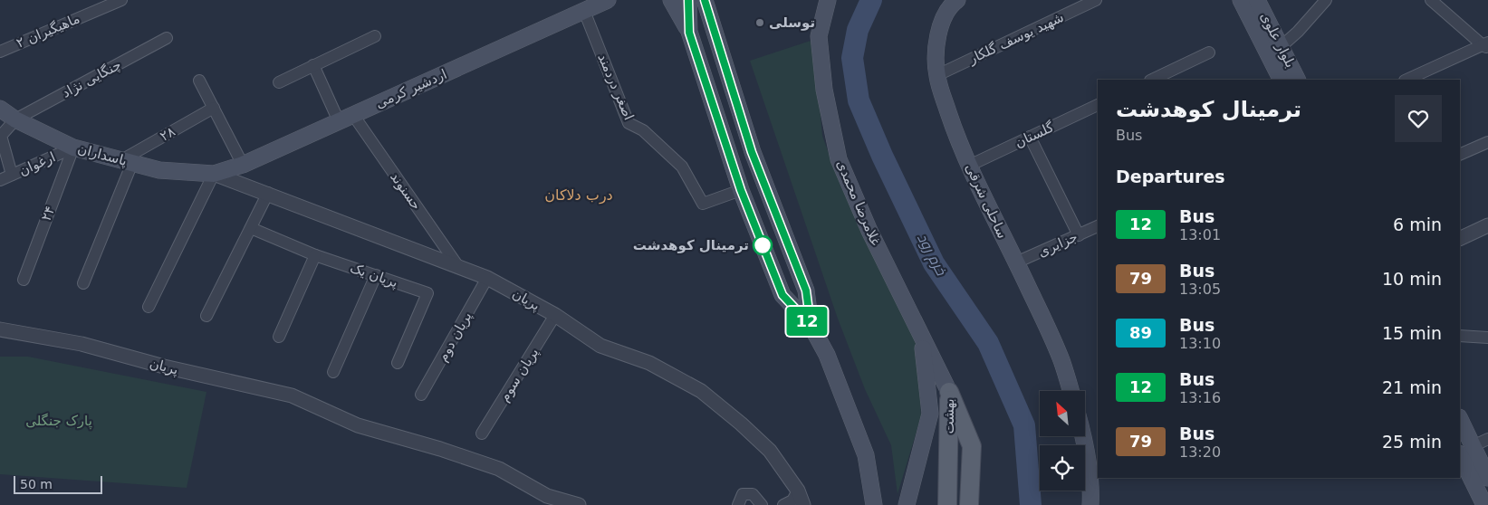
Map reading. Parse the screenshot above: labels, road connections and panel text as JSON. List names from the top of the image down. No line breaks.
{"streets":{"main road":["بلوار علوی","اردشیر کرمی","پاسداران","ساحلی شرقی","غلامرضا محمدی","بهشت"],"street":["ماهیگیران ۲","شهید یوسف گلکار","چنگایی نژاد","اصغر دردمند","۲۸","گلستان","ارغوان","حسنوند","۲۴","جزایری","پریان یک","پریان","پریان دوم","پریان سوم"]},"crossings":[["شهید یوسف گلکار","ساحلی شرقی"],["چنگایی نژاد","پاسداران"],["اصغر دردمند","اردشیر کرمی"],["اردشیر کرمی","پاسداران"],["اردشیر کرمی","حسنوند"],["اردشیر کرمی","پریان"],["۲۸","پاسداران"],["گلستان","ساحلی شرقی"],["پاسداران","ارغوان"],["پاسداران","۲۴"],["پاسداران","پریان"],["ارغوان","۲۴"],["حسنوند","پریان"],["ساحلی شرقی","جزایری"],["غلامرضا محمدی","بهشت"],["پریان","پریان دوم"],["پریان","پریان سوم"]],"districts":["درب دلاکان"],"water":["خرم رود"],"parks":["پارک جنگلی"],"places":["توسلی","ترمینال کوهدشت"],"lines":["bus line 12"],"scale_bar":"50 m","north":"top left","page":{"on_map":"12","heading":[["ترمینال کوهدشت","Bus"],"Departures"],"list":[{"mark":"12","name":"Bus","note":"13:01","value":"6 min"},{"mark":"79","name":"Bus","note":"13:05","value":"10 min"},{"mark":"89","name":"Bus","note":"13:10","value":"15 min"},{"mark":"12","name":"Bus","note":"13:16","value":"21 min"},{"mark":"79","name":"Bus","note":"13:20","value":"25 min"}],"scale":"50 m"}}
